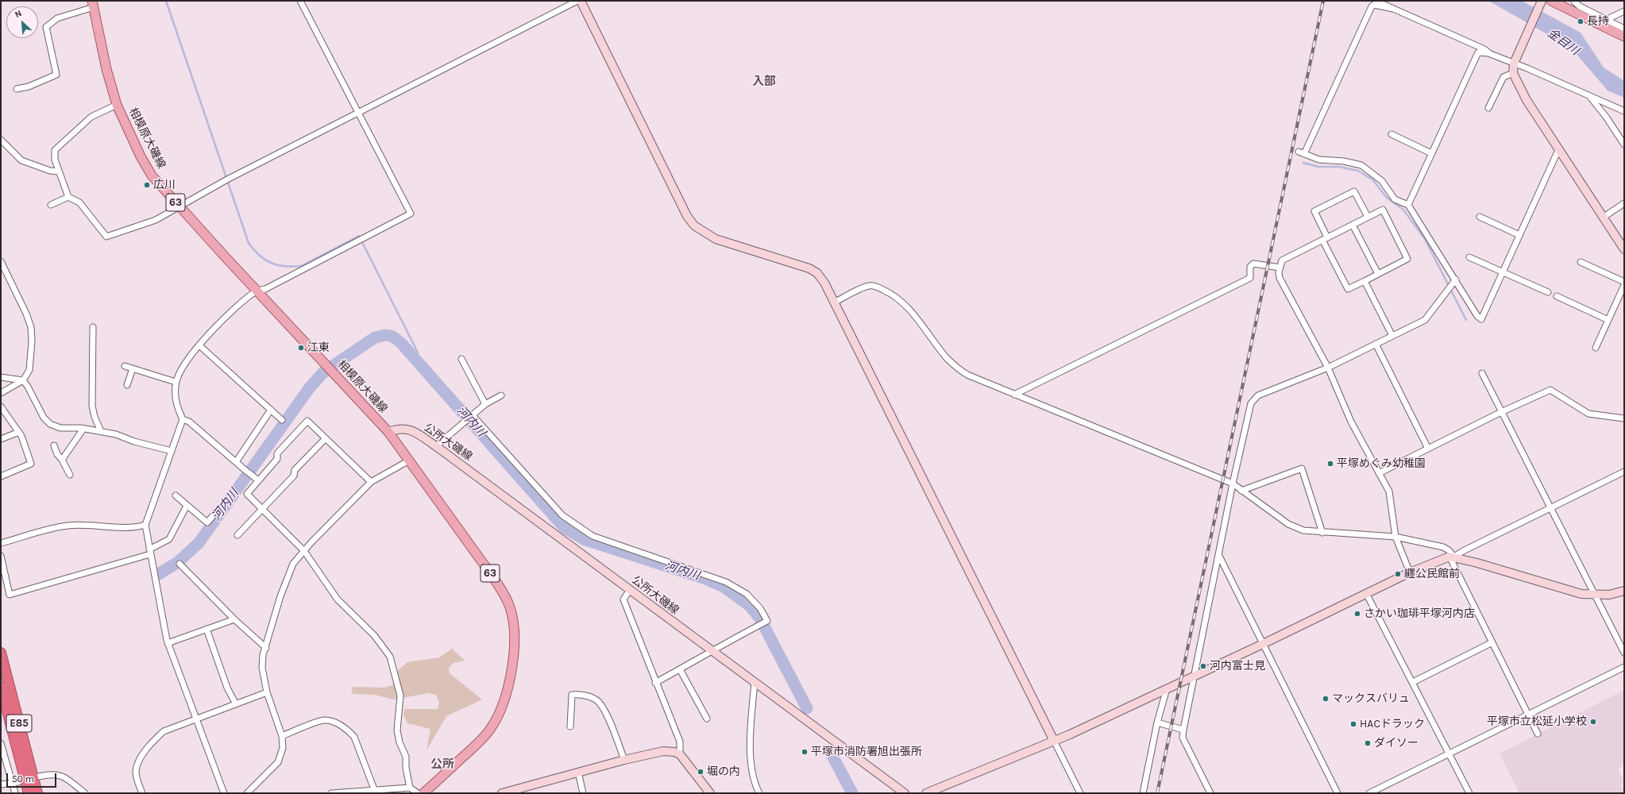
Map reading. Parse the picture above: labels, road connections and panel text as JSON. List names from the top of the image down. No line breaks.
{"streets":{"highway":["E85"],"main road":["相模原大磯線","63"],"street":["公所大磯線"]},"crossings":[["相模原大磯線","公所大磯線"]],"districts":["入部","公所"],"water":["金目川","河内川"],"places":["長持","広川","江東","平塚めぐみ幼稚園","纒公民館前","さかい珈琲平塚河内店","河内富士見","マックスバリュ","平塚市立松延小学校","HACドラック","ダイソー","平塚市消防署旭出張所","堀の内"],"scale_bar":"50 m","north":"top left"}
